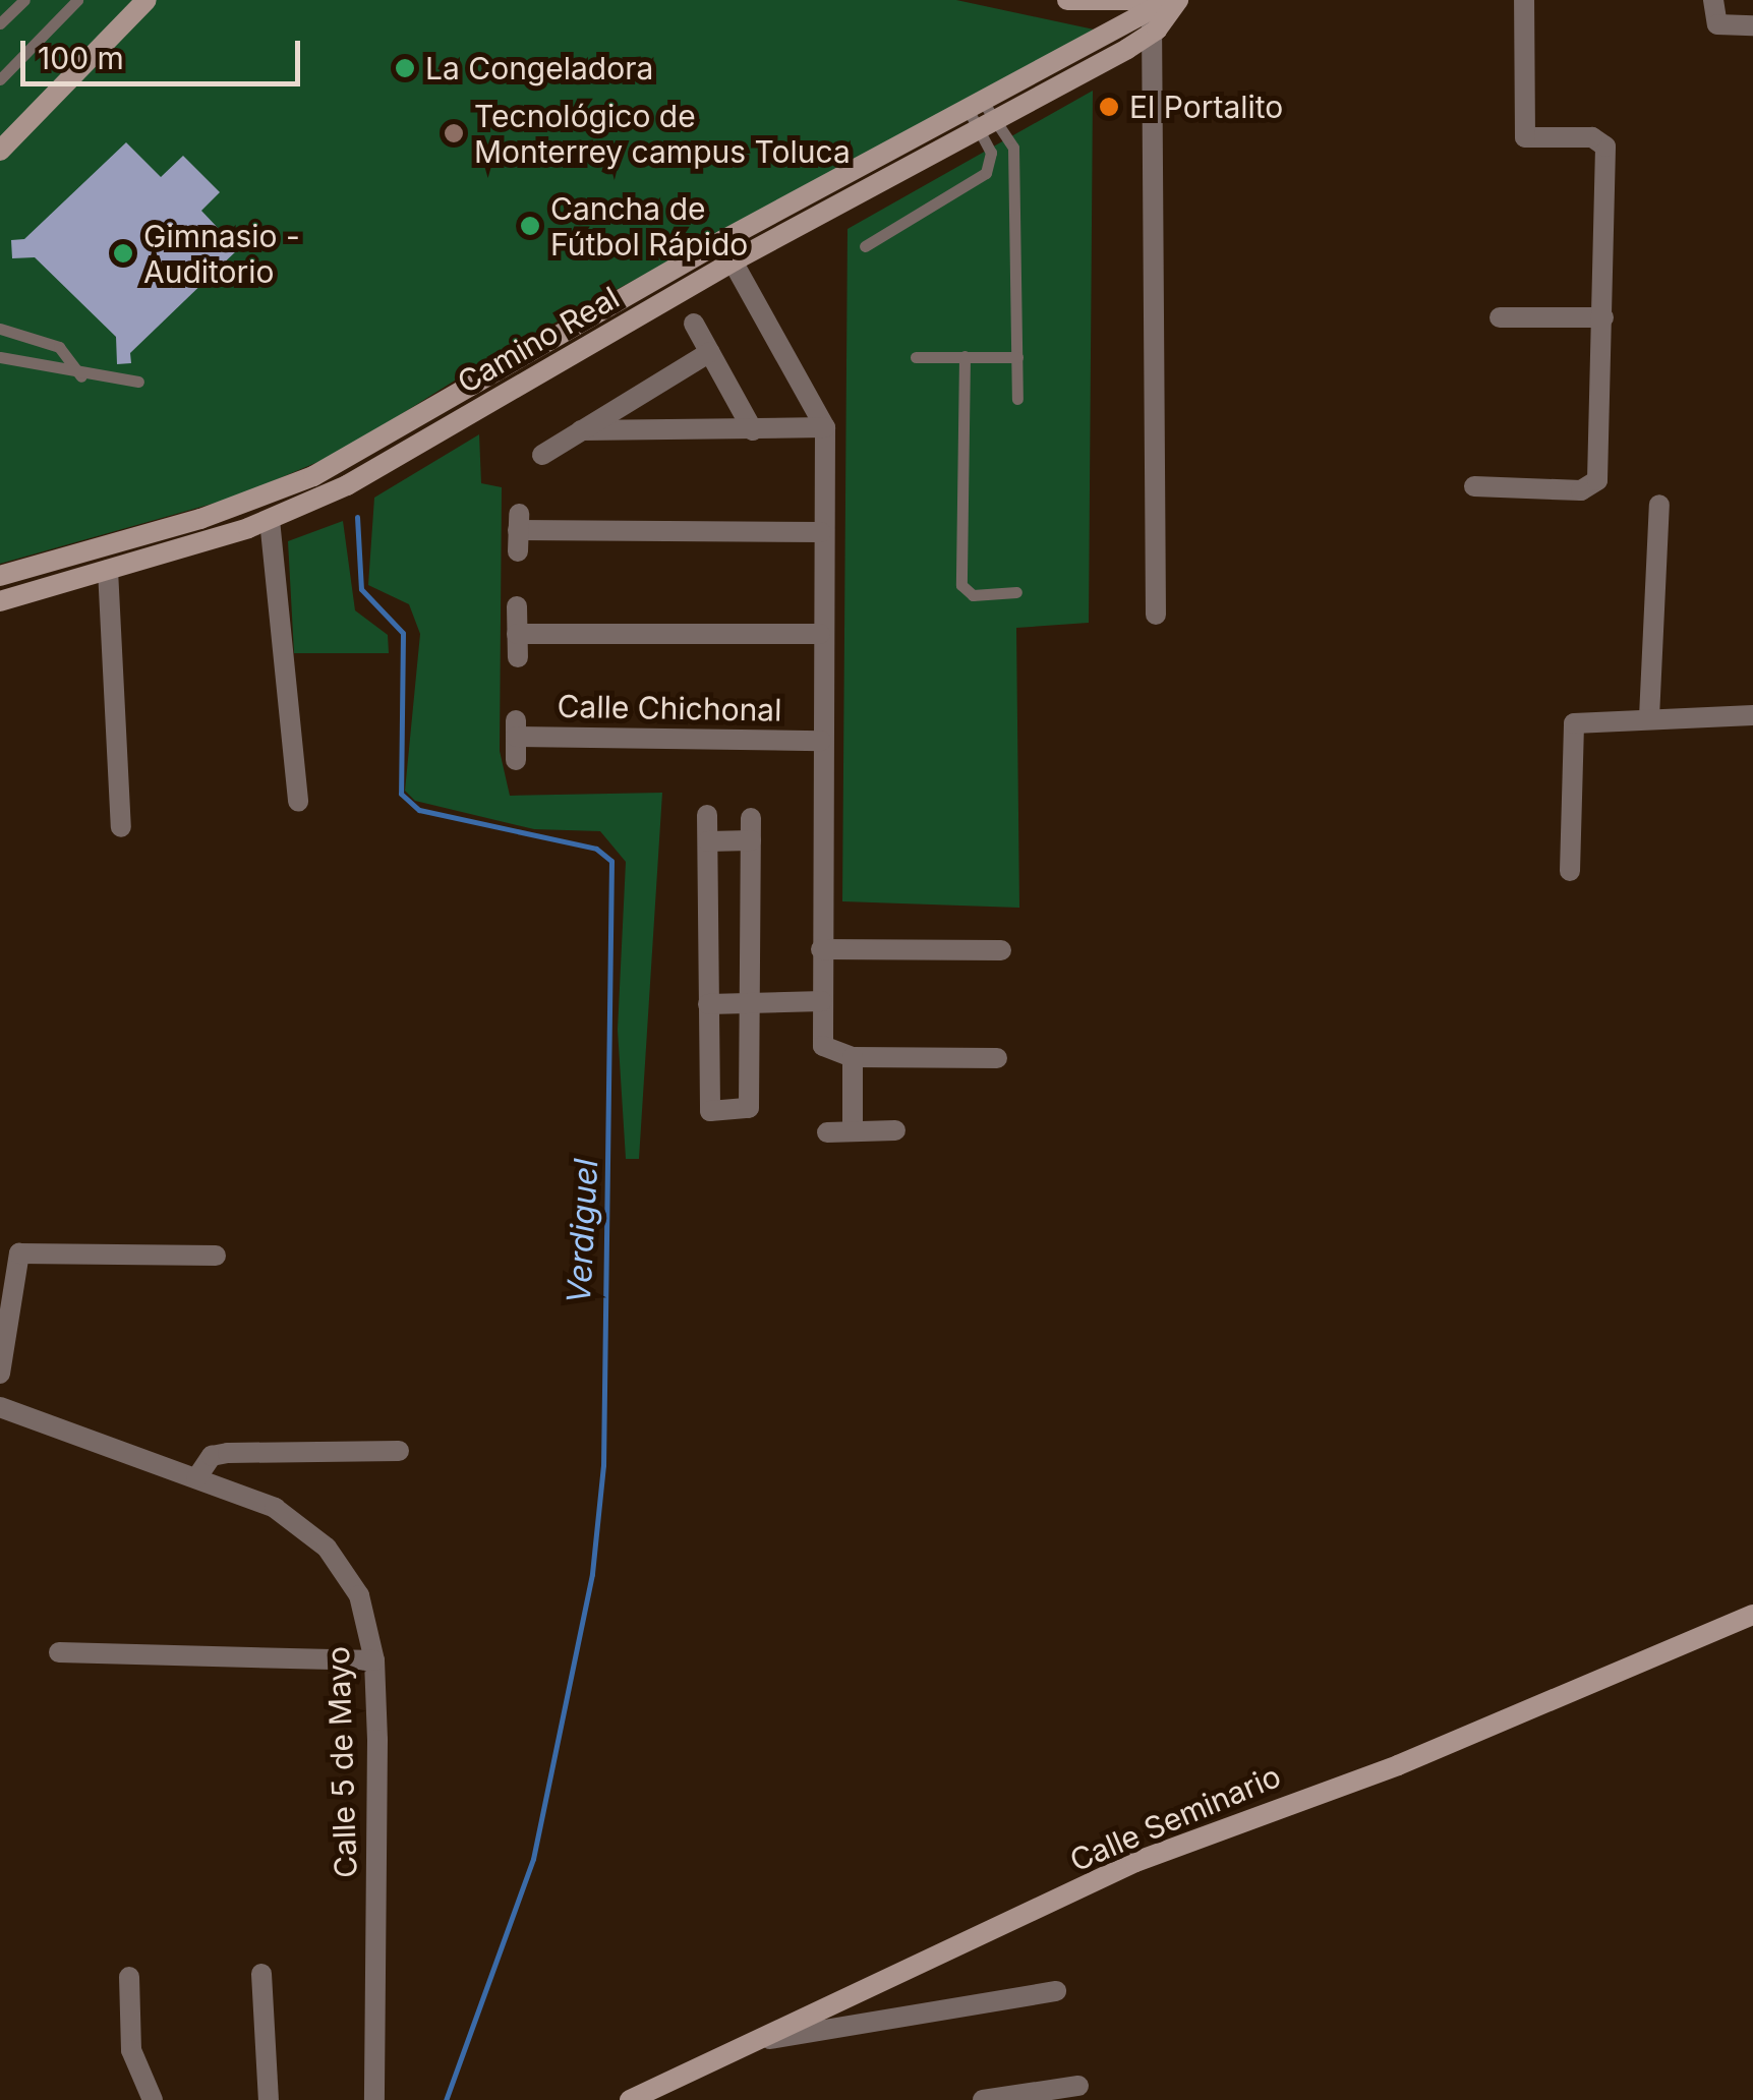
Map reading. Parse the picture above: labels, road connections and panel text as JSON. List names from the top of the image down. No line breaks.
{"streets":{"main road":["Camino Real","Calle Seminario"],"street":["Calle Chichonal","Calle 5 de Mayo"]},"water":["Verdiguel"],"places":["La Congeladora","El Portalito","Tecnológico de Monterrey campus Toluca","Cancha de Fútbol Rápido","Gimnasio - Auditorio"],"scale_bar":"100 m"}
